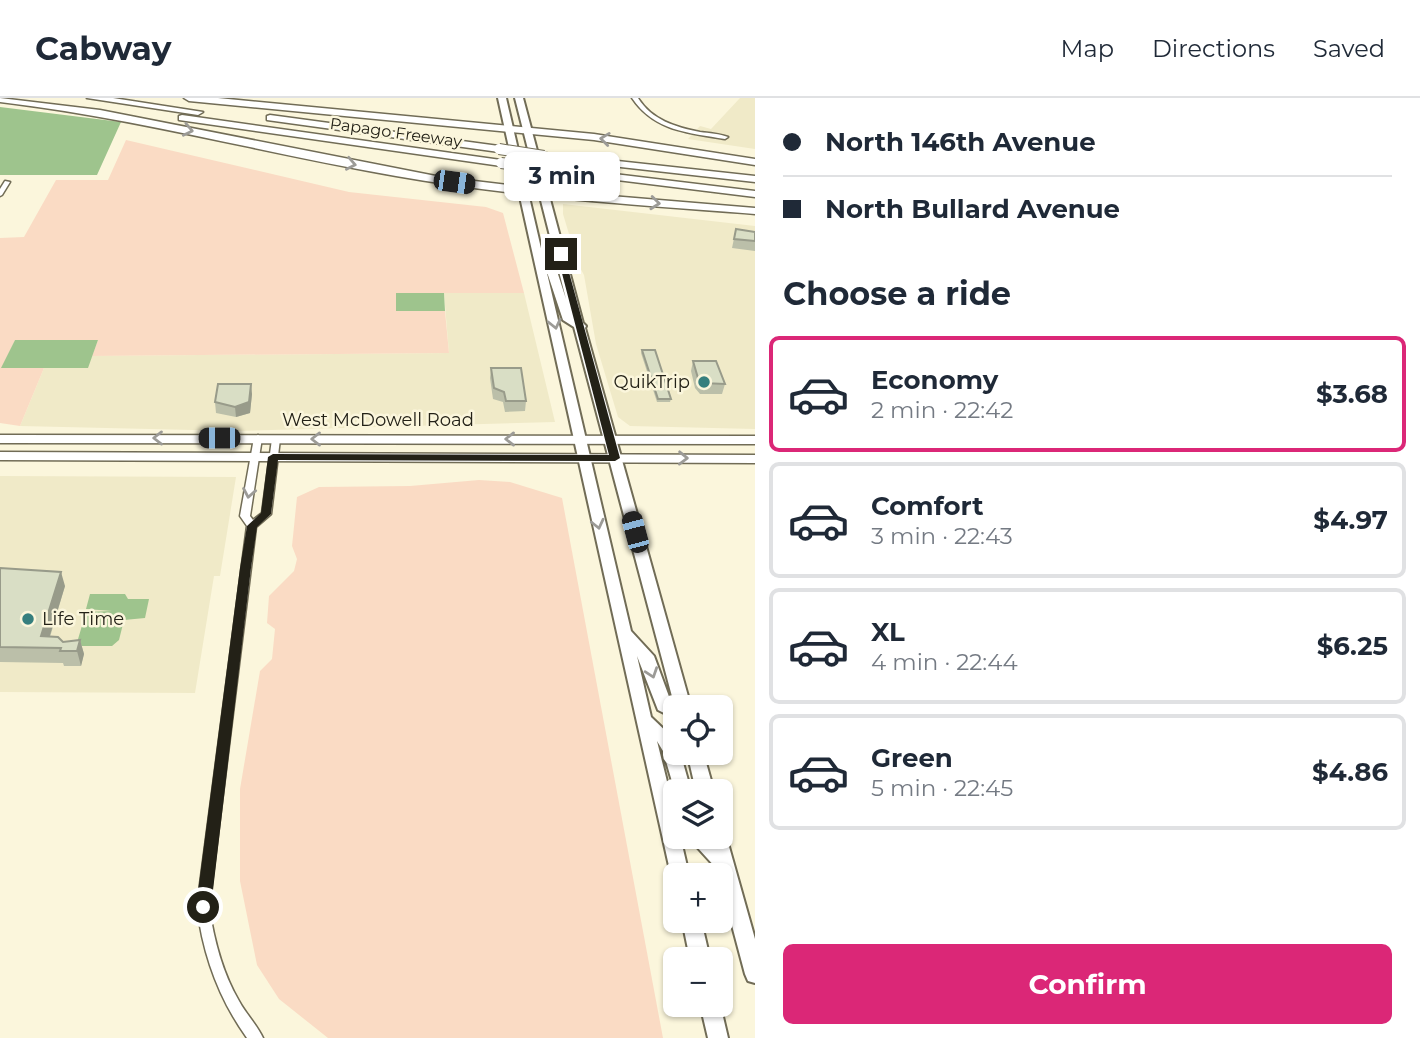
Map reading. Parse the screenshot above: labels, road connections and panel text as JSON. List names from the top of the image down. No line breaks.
{"streets":{"highway":["Papago Freeway"],"main road":["West McDowell Road"]},"places":["QuikTrip","Life Time"],"page":{"header":"Cabway","nav":["Map","Directions","Saved"],"banner":["North 146th Avenue","North Bullard Avenue"],"bubble":"3 min","heading":"Choose a ride","list":[{"name":"Economy","note":"2 min · 22:42","value":"$3.68"},{"name":"Comfort","note":"3 min · 22:43","value":"$4.97"},{"name":"XL","note":"4 min · 22:44","value":"$6.25"},{"name":"Green","note":"5 min · 22:45","value":"$4.86"}],"map_buttons":["+","−"],"buttons":"Confirm"}}
